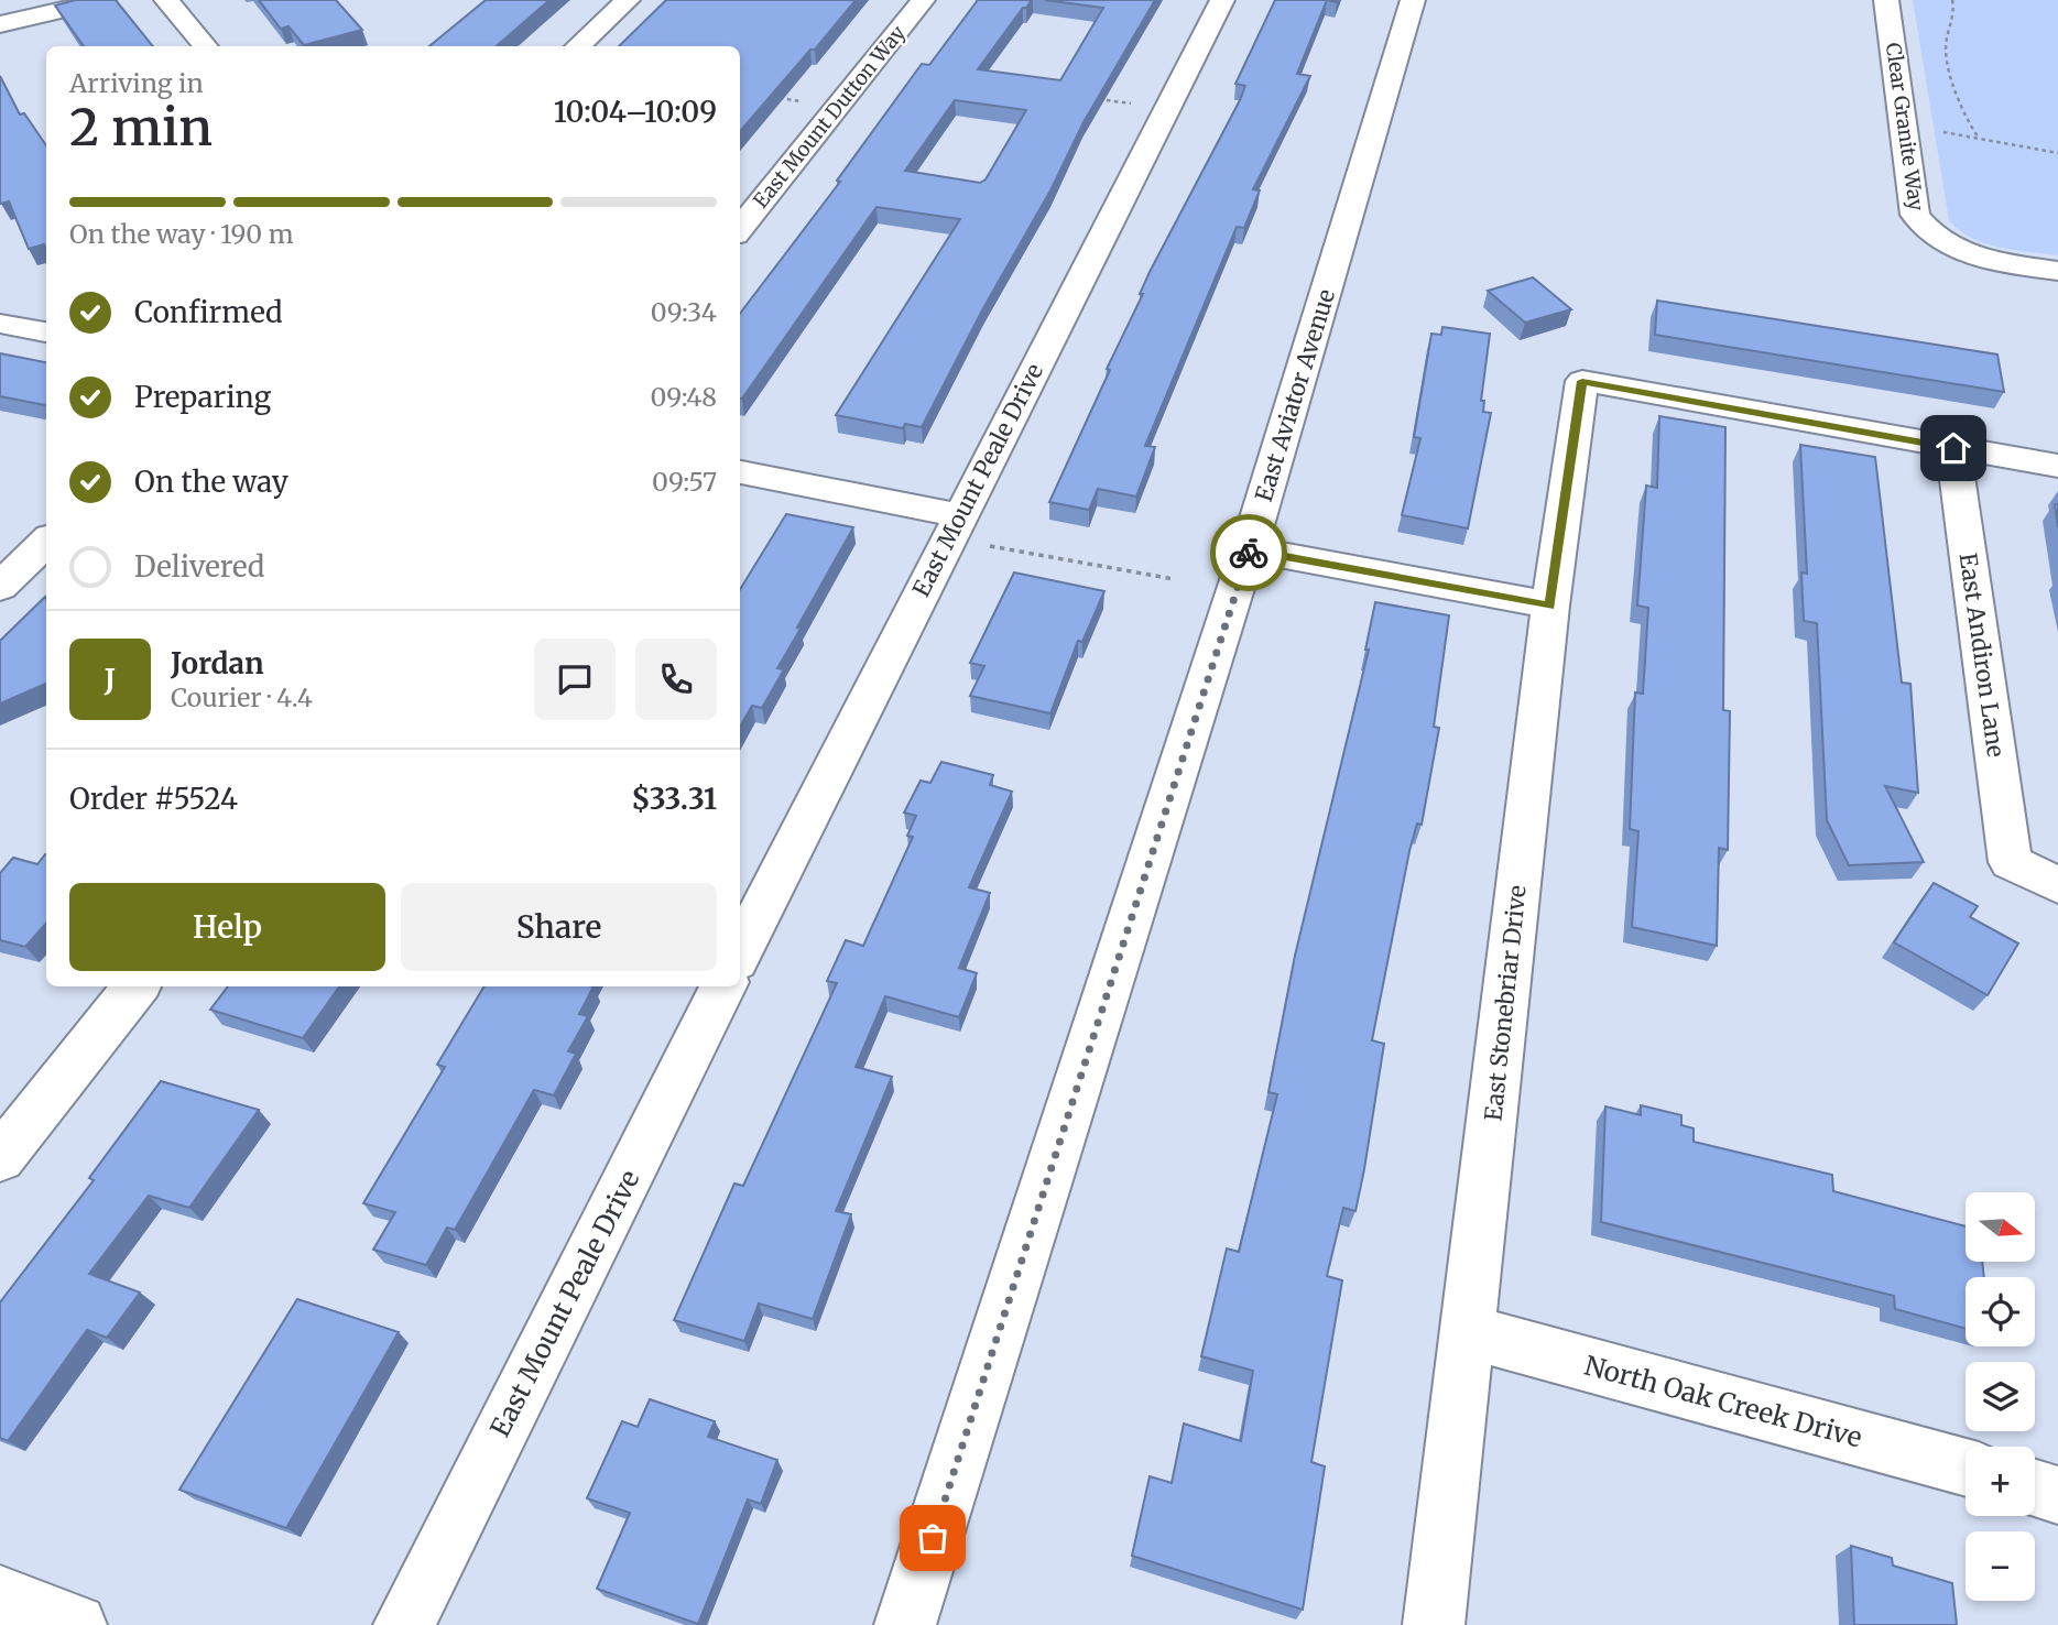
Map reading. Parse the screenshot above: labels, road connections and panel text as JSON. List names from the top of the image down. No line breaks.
{"streets":{"street":["East Mount Dutton Way","Clear Granite Way","East Aviator Avenue","East Mount Peale Drive","East Andiron Lane","East Stonebriar Drive","North Oak Creek Drive"]},"crossings":[["East Andiron Lane","East Stonebriar Drive"],["East Stonebriar Drive","North Oak Creek Drive"]],"north":"right","page":{"heading":["2 min","Arriving in","10:04–10:09"],"panel":["Jordan","Courier · 4.4","Order #5524","$33.31"],"bar":"On the way · 190 m","list":[["Confirmed","09:34"],["Preparing","09:48"],["On the way","09:57"],"Delivered"],"round":"J","buttons":["Help","Share"],"map_buttons":["+","−"]}}
